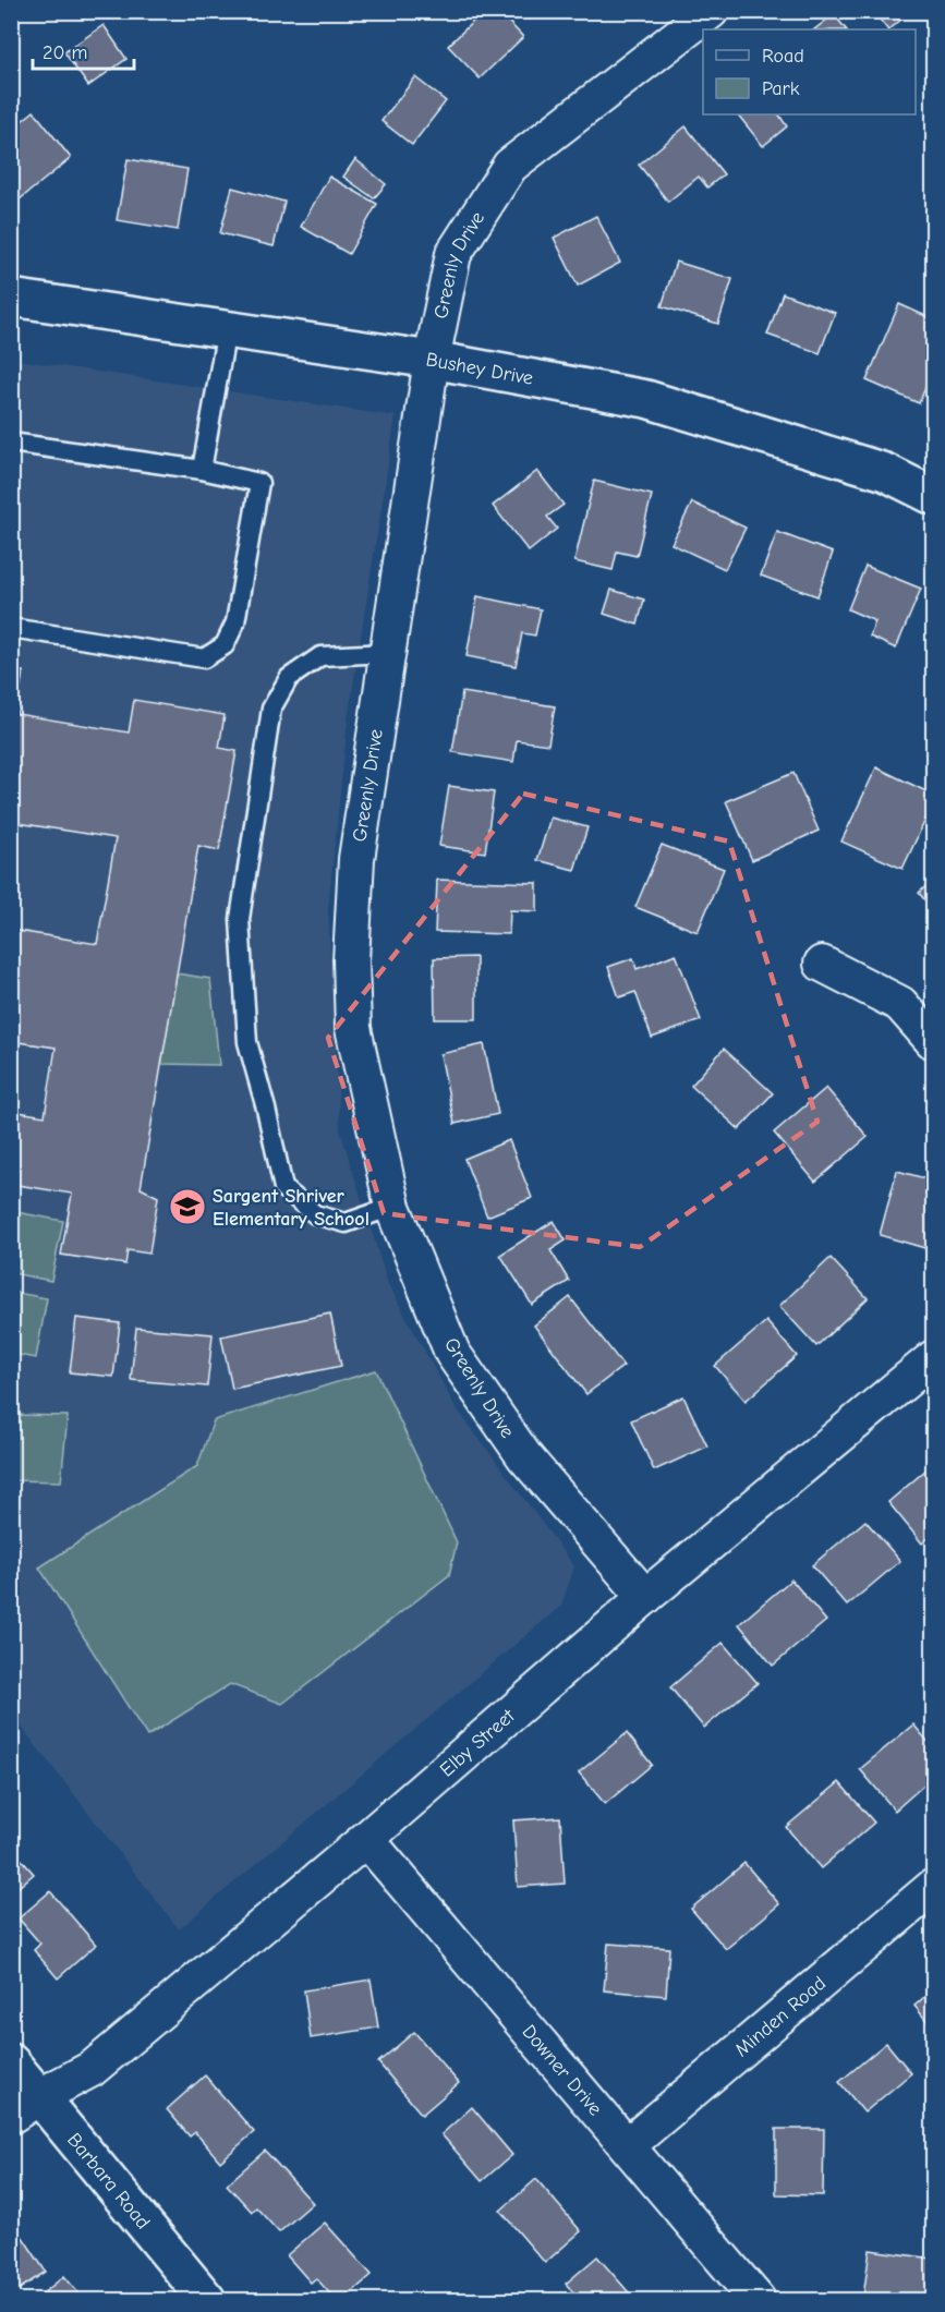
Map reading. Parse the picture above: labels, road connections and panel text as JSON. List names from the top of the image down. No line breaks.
{"streets":{"street":["Greenly Drive","Bushey Drive","Elby Street","Minden Road","Downer Drive","Barbara Road"]},"crossings":[["Greenly Drive","Bushey Drive"],["Greenly Drive","Elby Street"],["Elby Street","Downer Drive"],["Elby Street","Barbara Road"],["Minden Road","Downer Drive"]],"places":{"school or university":["Sargent Shriver Elementary School"]},"legend":["Road","Park"],"scale_bar":"20 m"}
